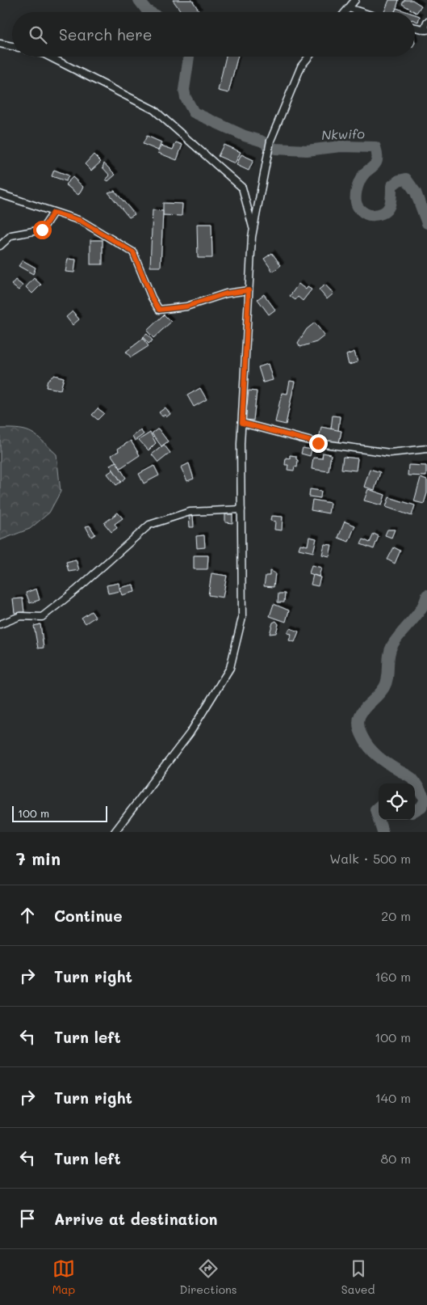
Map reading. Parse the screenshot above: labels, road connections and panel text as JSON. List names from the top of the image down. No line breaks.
{"water":["Nkwifo"],"scale_bar":"100 m","page":{"search":"Search here","scale":"100 m","heading":["7 min","Walk · 500 m"],"list":[["Continue","20 m"],["Turn right","160 m"],["Turn left","100 m"],["Turn right","140 m"],["Turn left","80 m"],"Arrive at destination"],"nav":["Map","Directions","Saved"]}}
